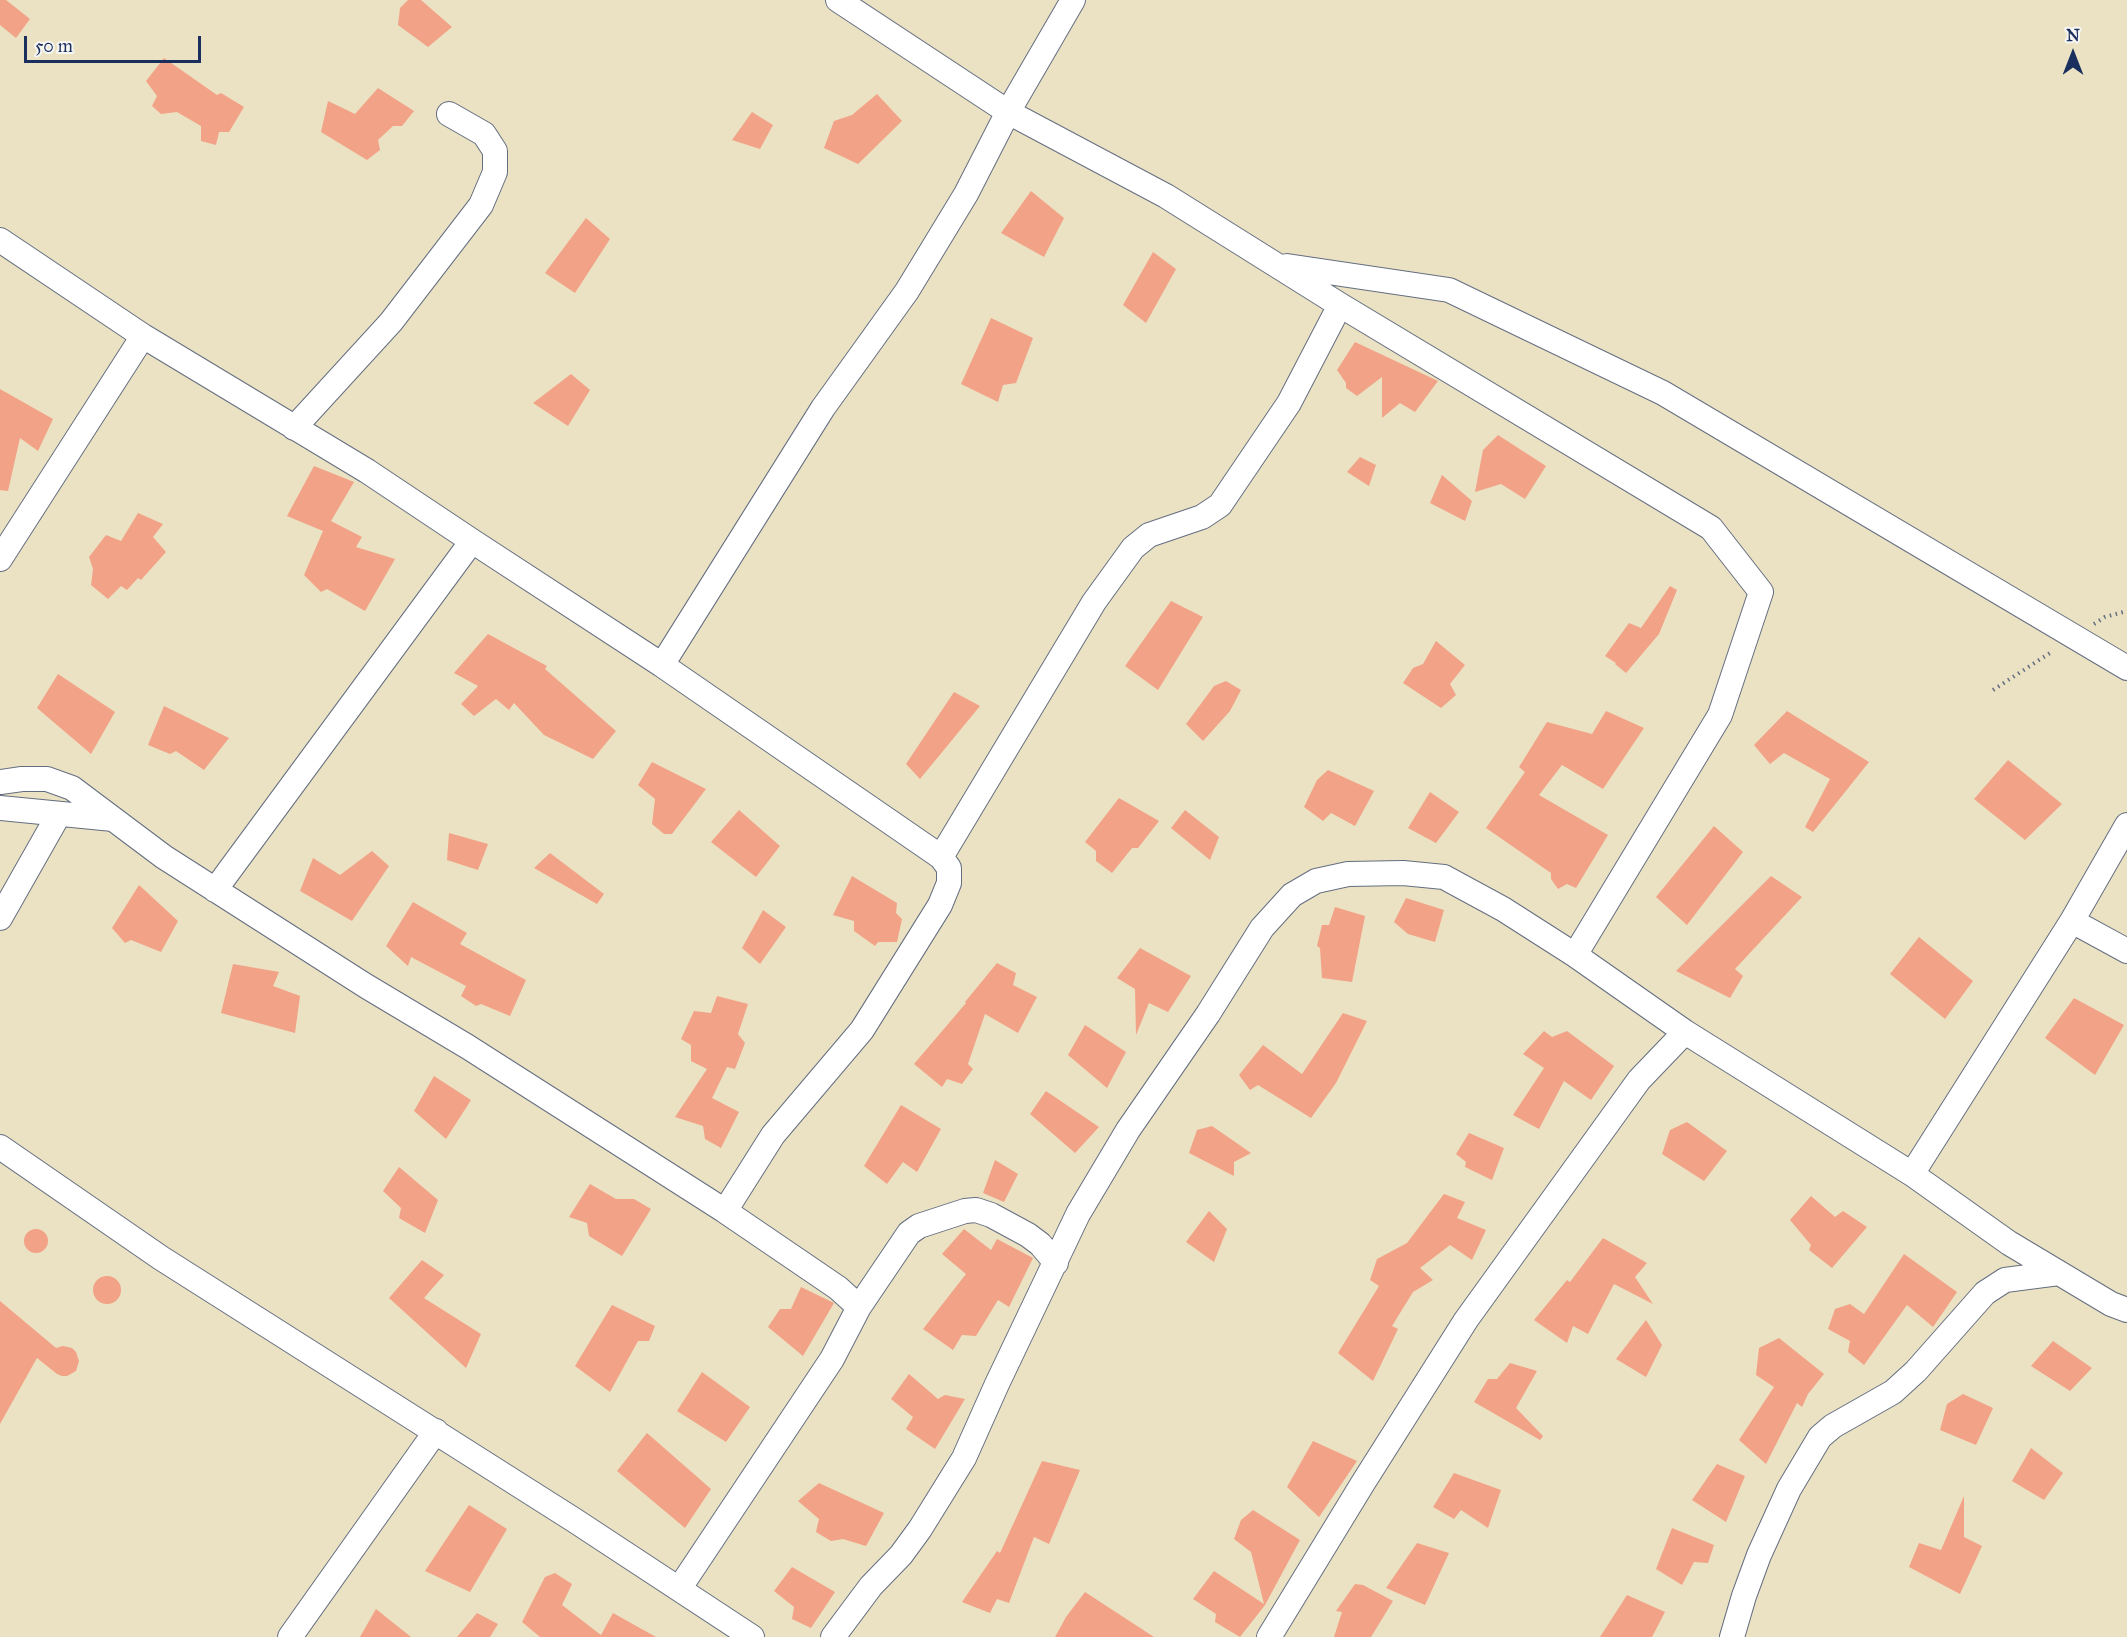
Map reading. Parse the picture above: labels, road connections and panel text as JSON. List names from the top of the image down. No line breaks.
{"scale_bar":"50 m","north":"top"}
